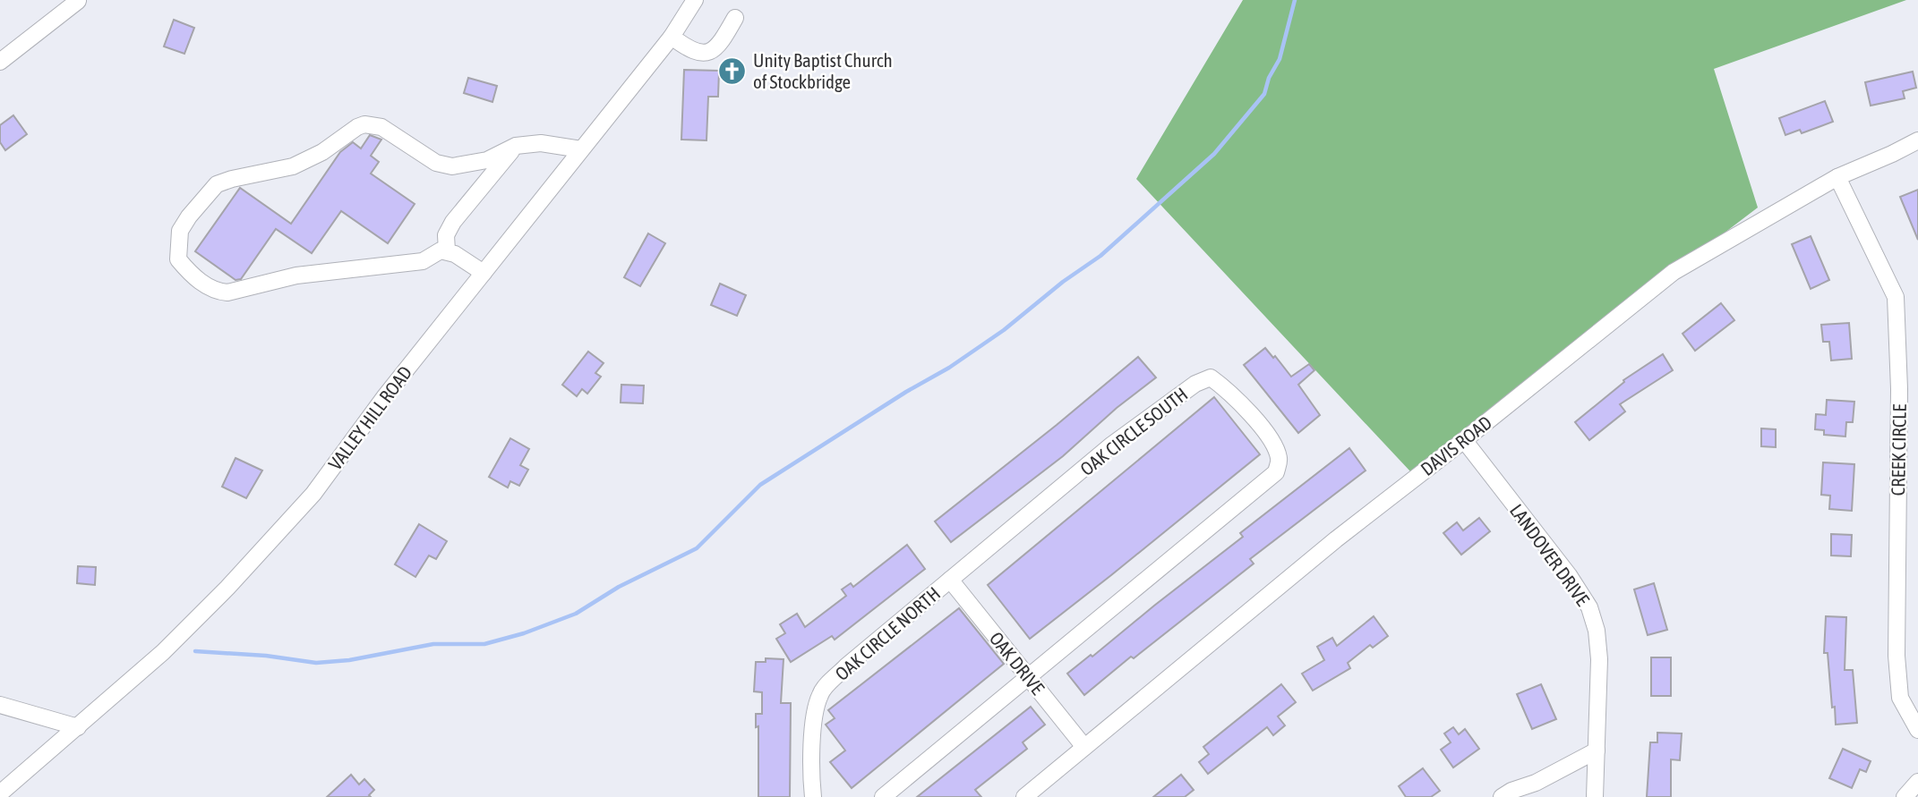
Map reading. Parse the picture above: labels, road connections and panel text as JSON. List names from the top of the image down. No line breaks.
{"streets":{"street":["VALLEY HILL ROAD","OAK CIRCLE SOUTH","DAVIS ROAD","CREEK CIRCLE","LANDOVER DRIVE","OAK CIRCLE NORTH","OAK DRIVE"]},"crossings":[["OAK CIRCLE SOUTH","OAK CIRCLE NORTH"],["OAK CIRCLE SOUTH","OAK DRIVE"],["DAVIS ROAD","CREEK CIRCLE"],["DAVIS ROAD","LANDOVER DRIVE"],["DAVIS ROAD","OAK DRIVE"],["OAK CIRCLE NORTH","OAK DRIVE"]],"places":{"church":["Unity Baptist Church of Stockbridge"]}}
